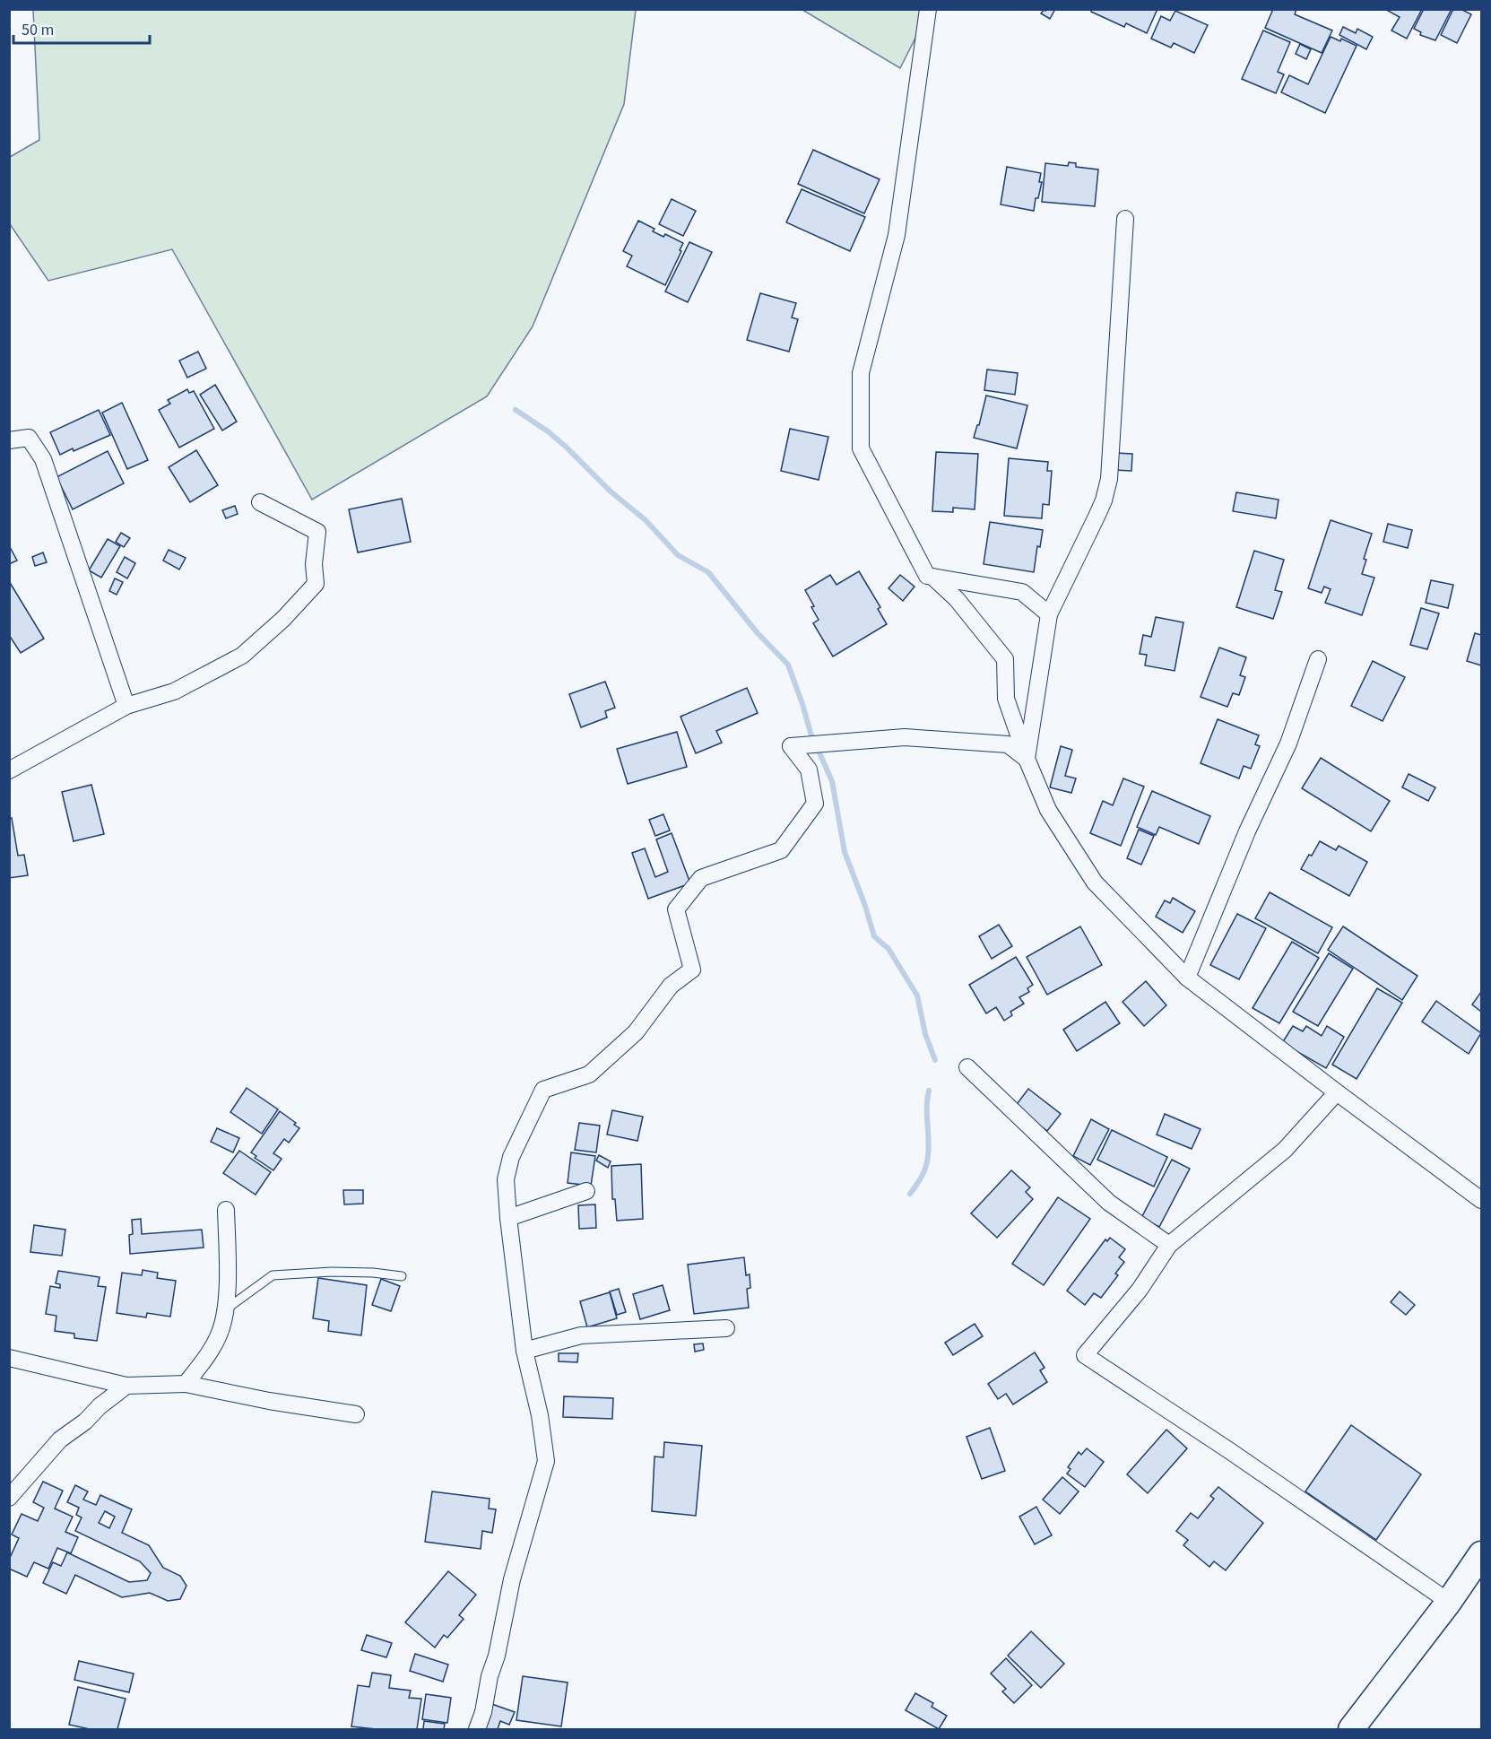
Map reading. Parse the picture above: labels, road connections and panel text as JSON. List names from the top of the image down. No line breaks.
{"scale_bar":"50 m"}
